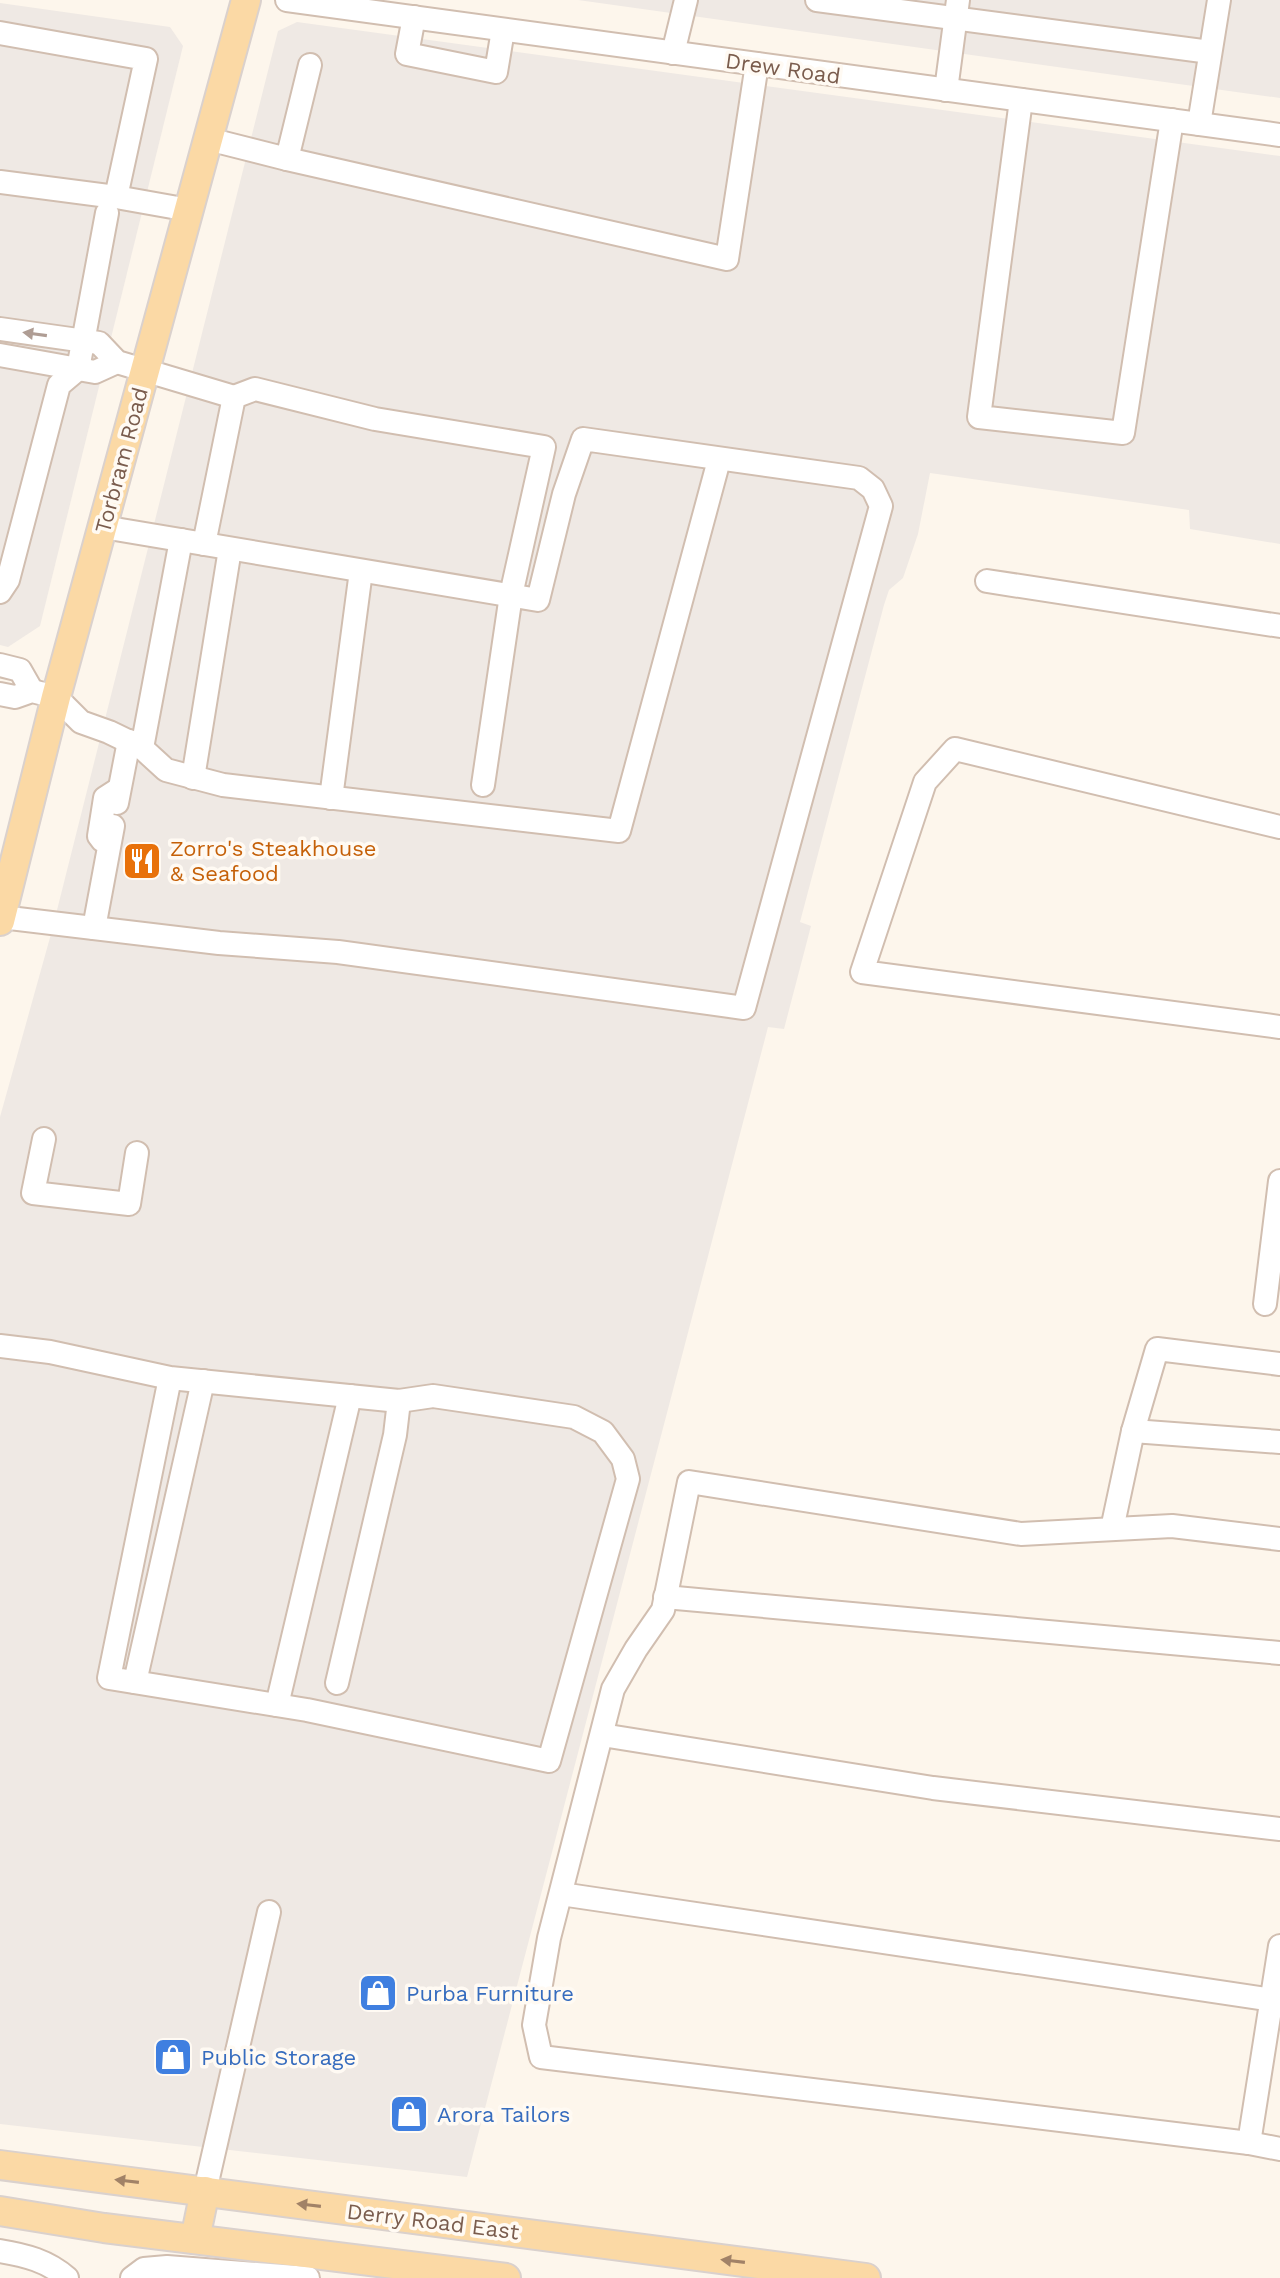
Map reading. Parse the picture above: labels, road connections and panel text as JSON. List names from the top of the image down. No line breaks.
{"streets":{"main road":["Torbram Road","Derry Road East"],"street":["Drew Road"]},"places":{"restaurant":["Zorro's Steakhouse & Seafood"],"shop":["Purba Furniture","Public Storage","Arora Tailors"]}}
